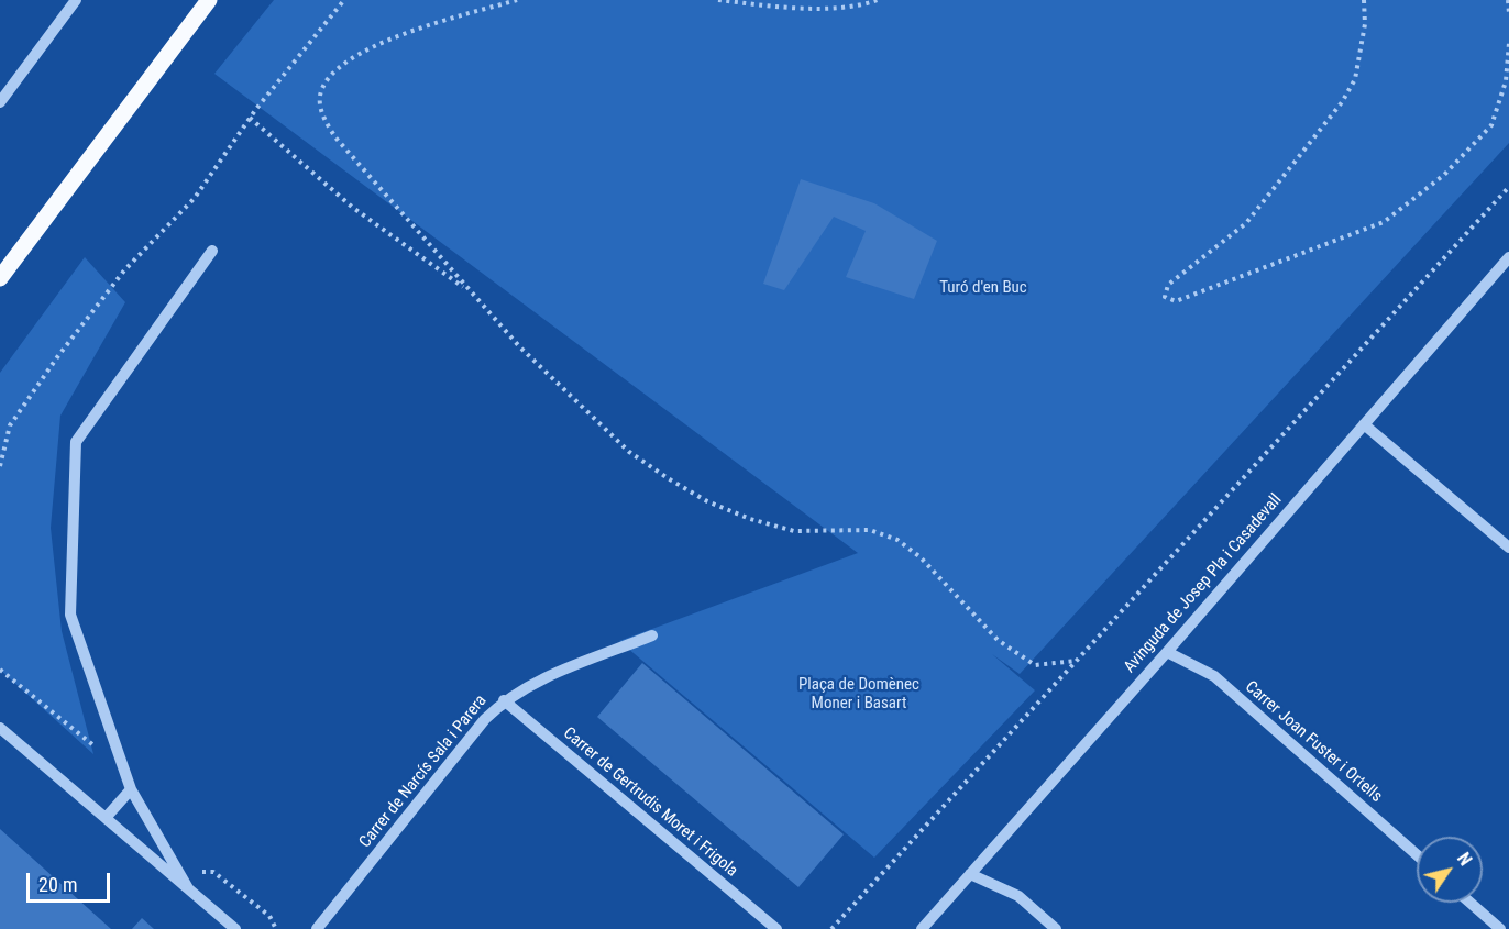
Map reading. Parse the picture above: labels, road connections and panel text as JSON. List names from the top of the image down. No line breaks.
{"streets":{"street":["Avinguda de Josep Pla i Casadevall","Carrer Joan Fuster i Ortells","Carrer de Narcís Sala i Parera","Carrer de Gertrudis Moret i Frigola"]},"crossings":[["Avinguda de Josep Pla i Casadevall","Carrer Joan Fuster i Ortells"],["Carrer de Narcís Sala i Parera","Carrer de Gertrudis Moret i Frigola"]],"parks":["Turó d'en Buc","Plaça de Domènec Moner i Basart"],"scale_bar":"20 m","north":"top right"}
